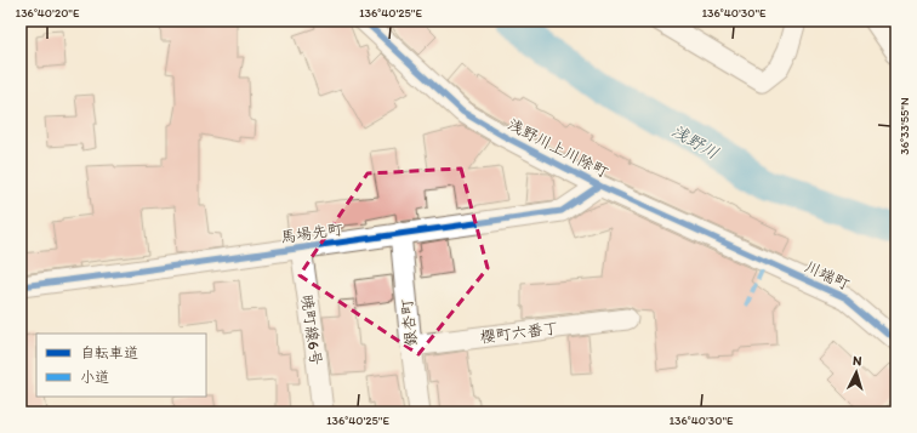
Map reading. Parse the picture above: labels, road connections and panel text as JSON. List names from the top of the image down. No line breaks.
{"streets":{"street":["浅野川上川除町","馬場先町","川端町","銀杏町","暁町線6号","櫻町六番丁"]},"crossings":[["浅野川上川除町","馬場先町"],["浅野川上川除町","川端町"],["馬場先町","銀杏町"],["馬場先町","暁町線6号"],["銀杏町","櫻町六番丁"]],"water":["浅野川"],"legend":["自転車道","小道"],"north":"top","coordinates":["136°40'20\"E","136°40'25\"E","136°40'30\"E","36°33'55\"N"]}
